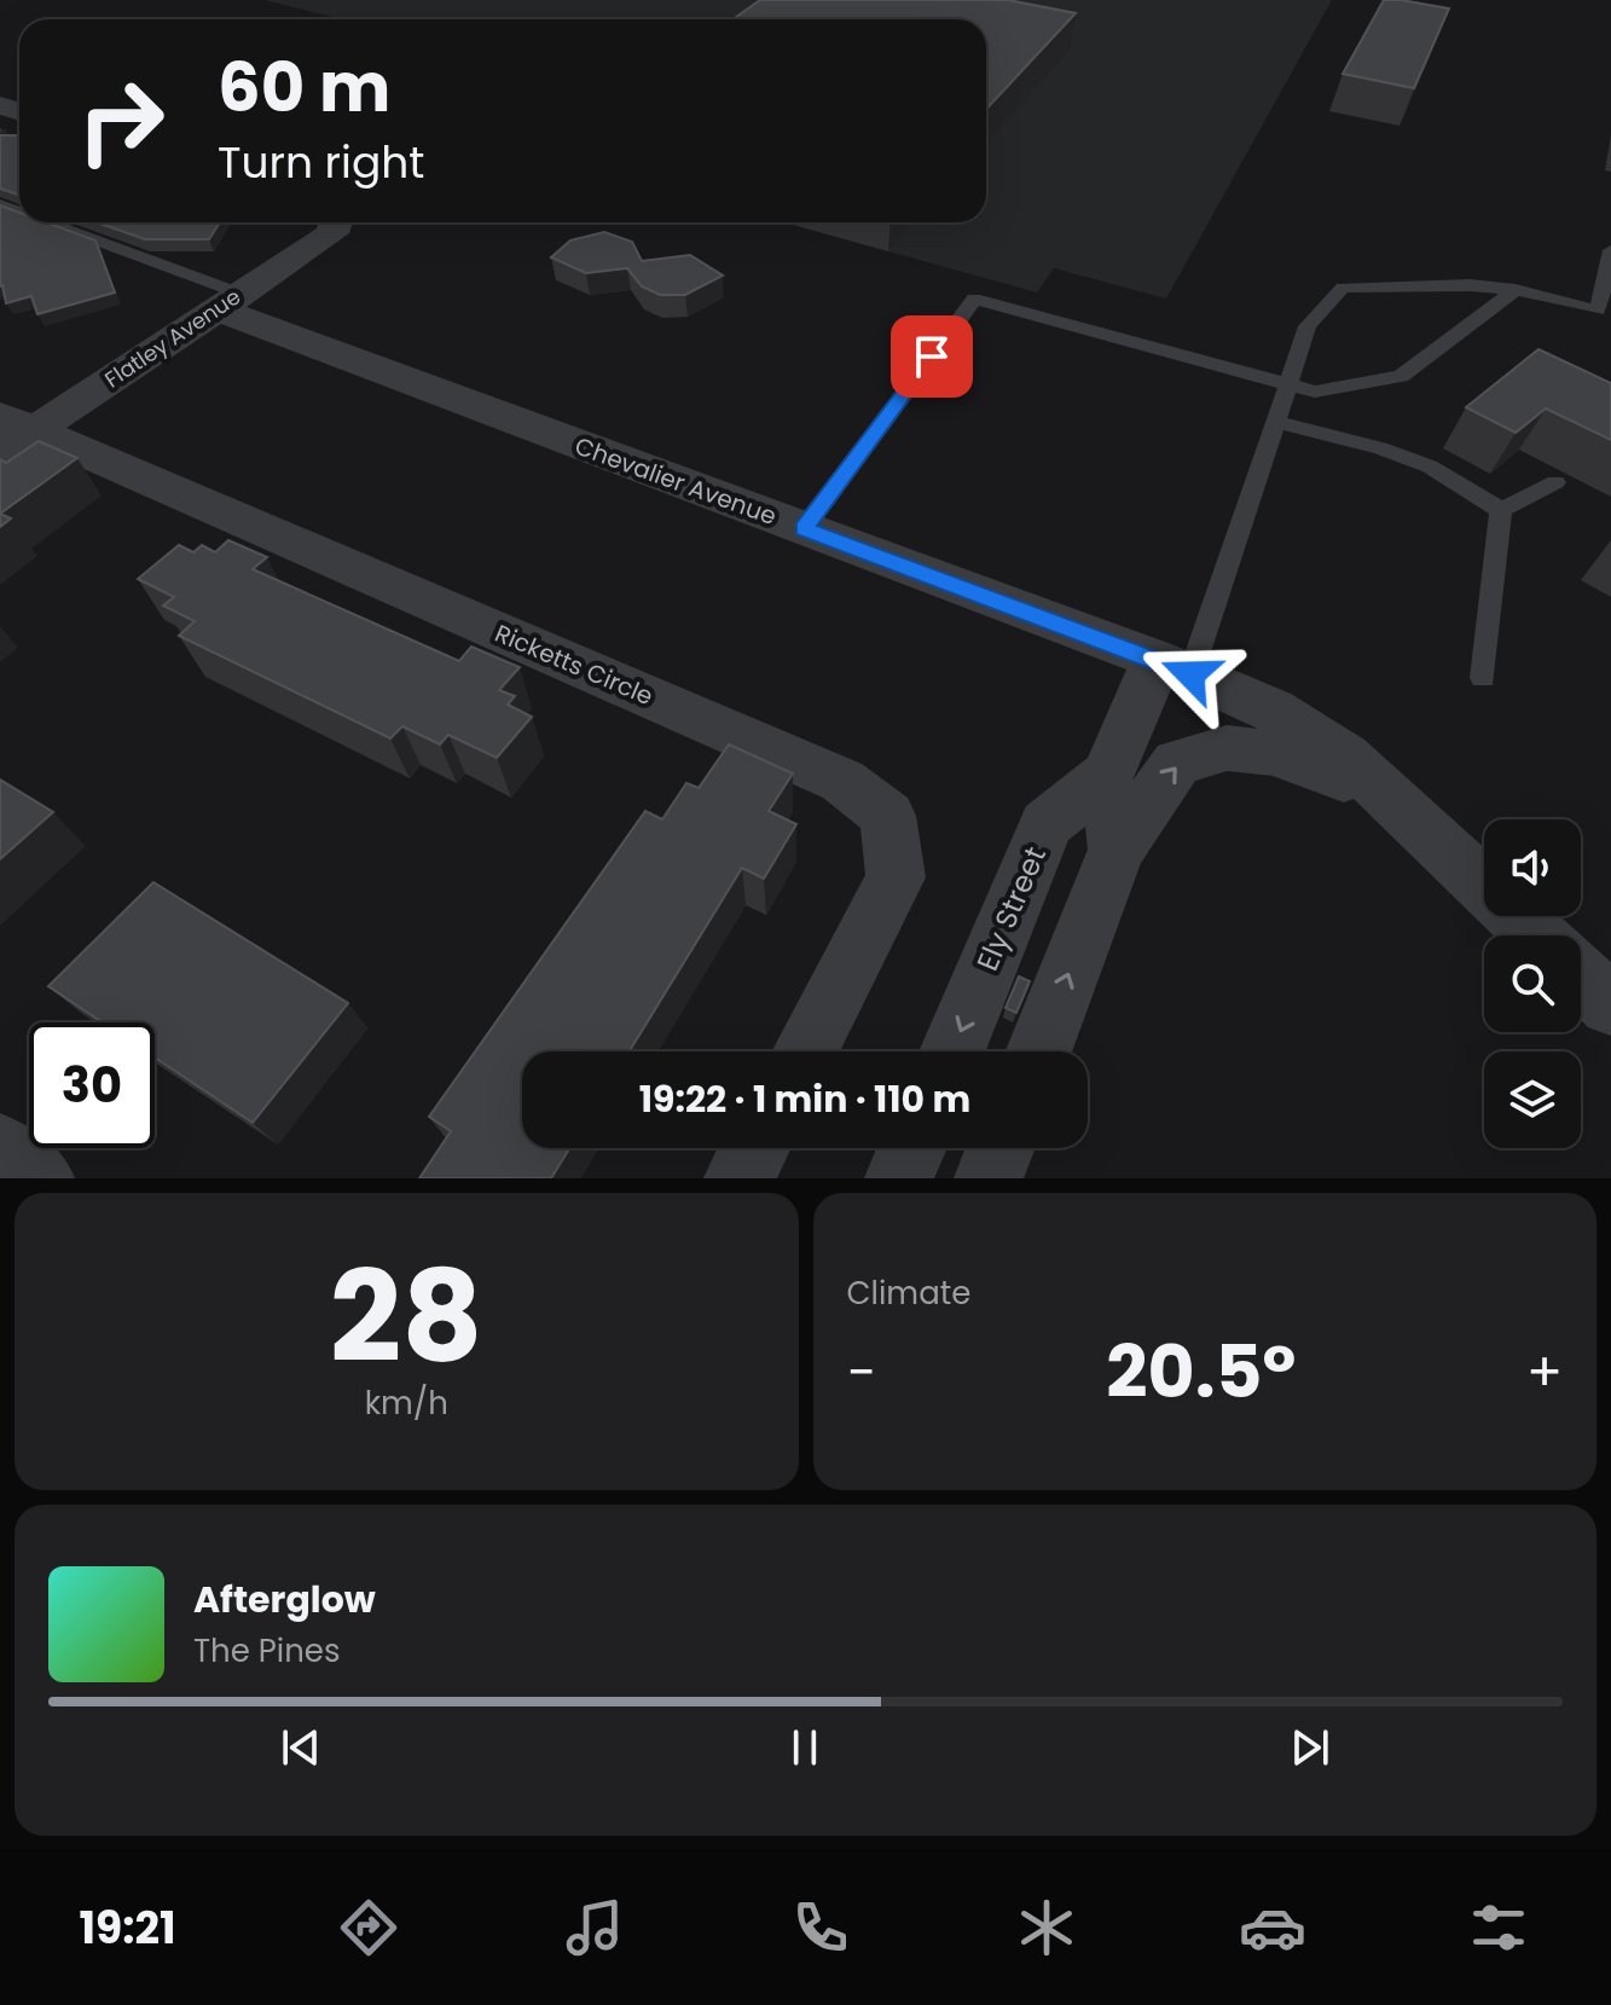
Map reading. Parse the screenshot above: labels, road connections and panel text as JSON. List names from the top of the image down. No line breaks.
{"streets":{"street":["Flatley Avenue","Chevalier Avenue","Ricketts Circle","Ely Street"]},"crossings":[["Flatley Avenue","Chevalier Avenue"],["Flatley Avenue","Ricketts Circle"],["Chevalier Avenue","Ely Street"]],"page":{"turn":["60 m","Turn right"],"limit":"30","trip":"19:22 · 1 min · 110 m","tile":[["28","km/h"],"Climate"],"heat":["−","20.5°","+"],"song":["Afterglow","The Pines"],"tabs":"19:21"}}
